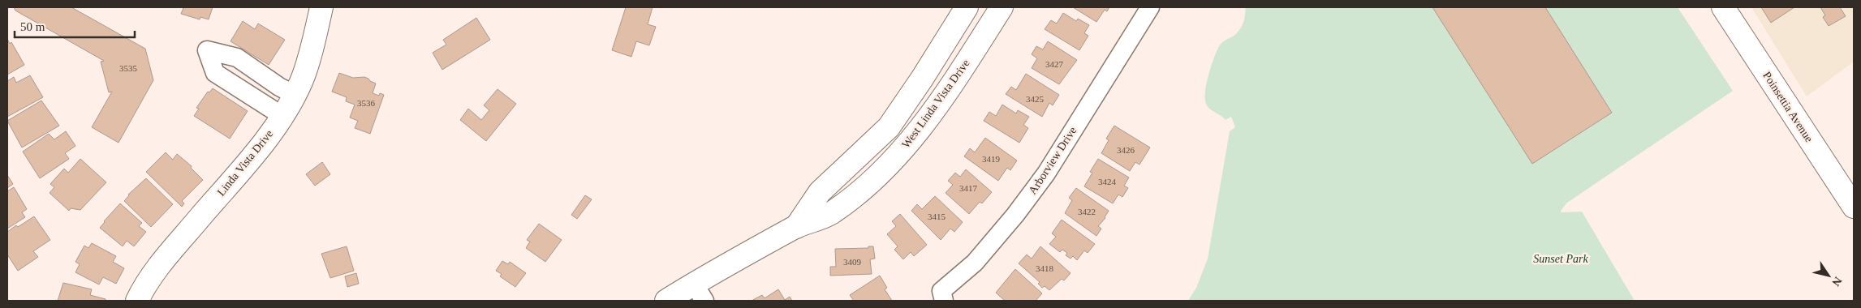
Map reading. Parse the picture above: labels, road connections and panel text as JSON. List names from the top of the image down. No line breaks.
{"streets":{"main road":["West Linda Vista Drive","Poinsettia Avenue","Linda Vista Drive"],"street":["Arborview Drive"]},"parks":["Sunset Park"],"house_numbers":["3427","3535","3425","3536","3426","3419","3424","3417","3422","3415","3409","3418"],"scale_bar":"50 m","north":"bottom right"}
